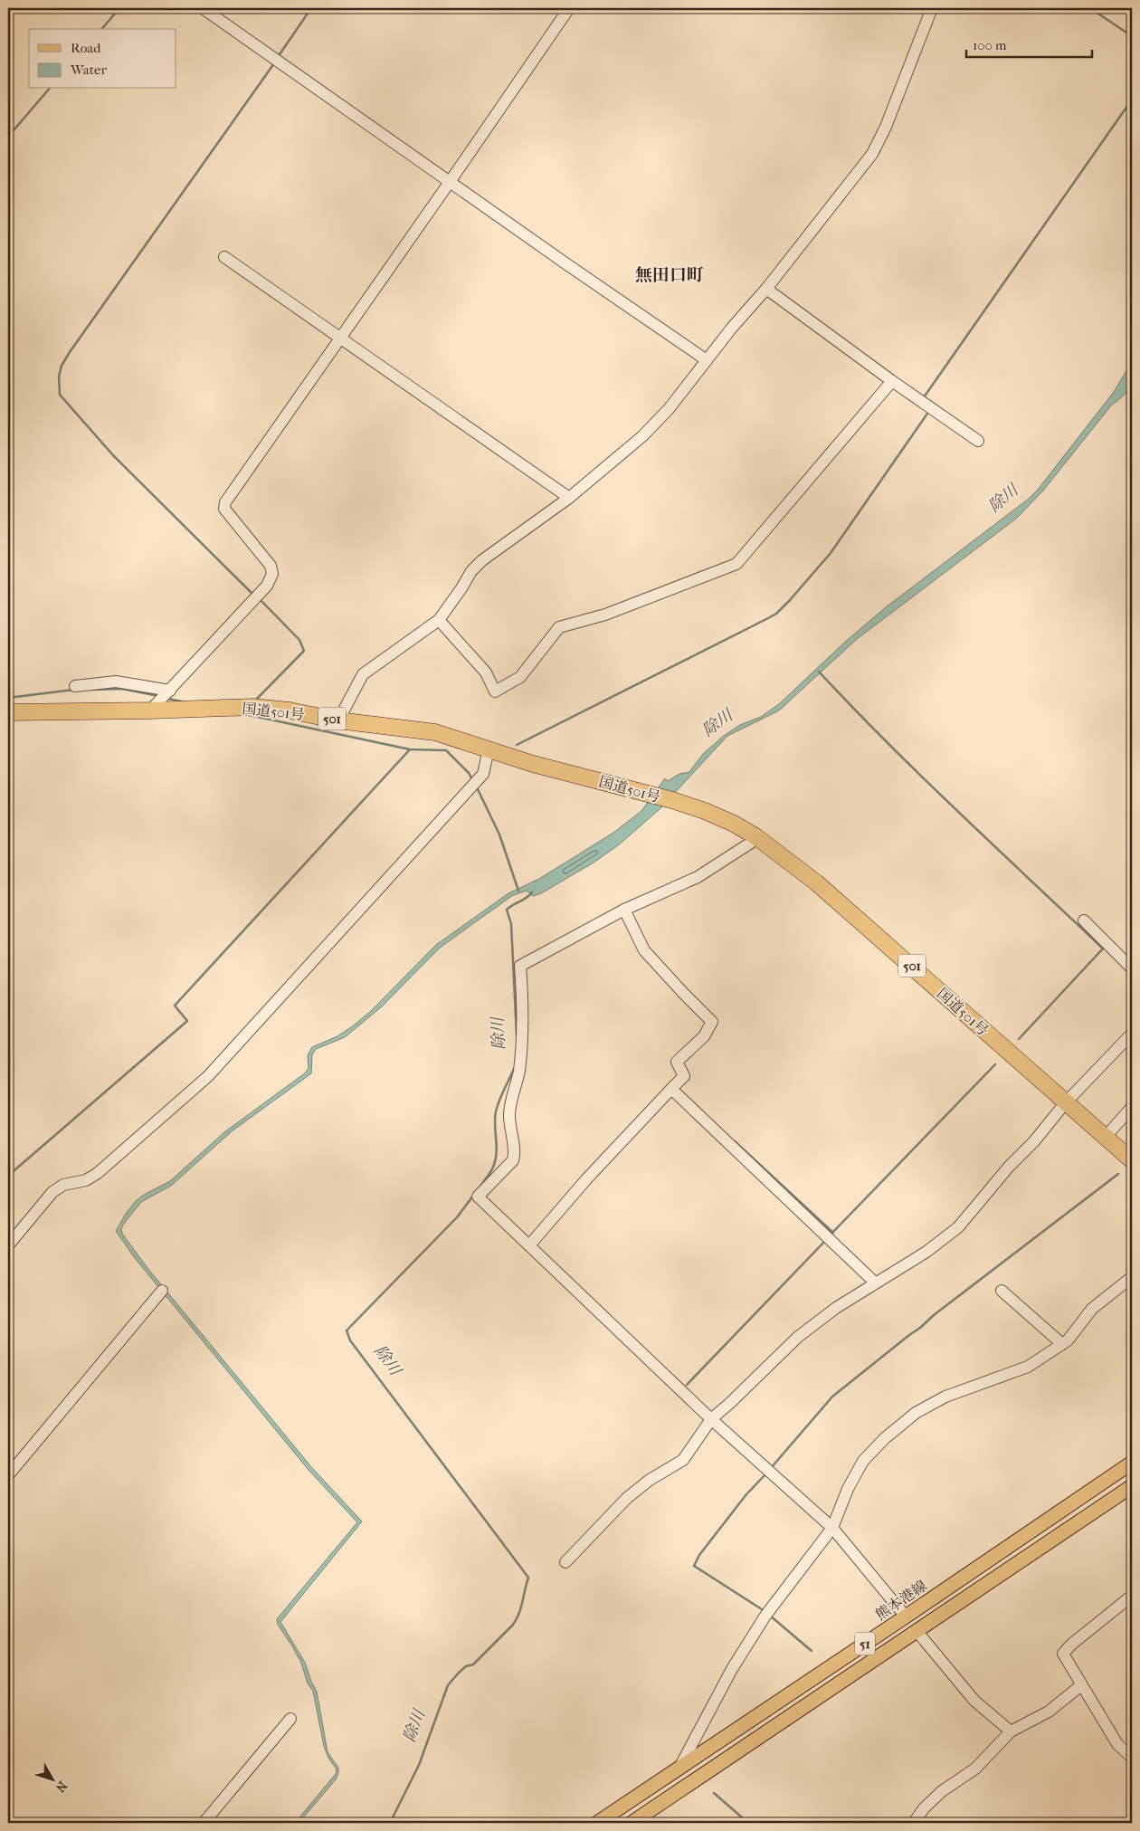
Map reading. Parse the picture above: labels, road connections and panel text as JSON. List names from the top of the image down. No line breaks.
{"streets":{"highway":["国道501号","501"],"main road":["熊本港線","51"]},"districts":["無田口町"],"water":["除川"],"legend":["Road","Water"],"scale_bar":"100 m","north":"bottom right"}
